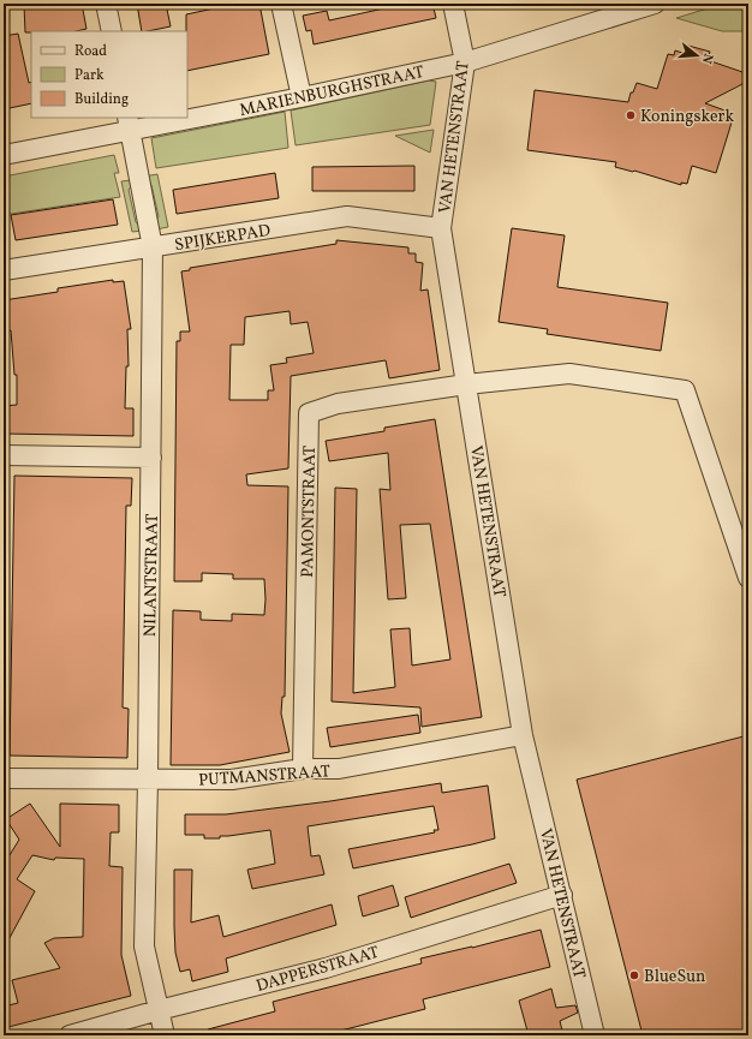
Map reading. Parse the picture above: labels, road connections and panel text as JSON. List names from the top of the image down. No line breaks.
{"streets":{"street":["MARIENBURGHSTRAAT","VAN HETENSTRAAT","SPIJKERPAD","PAMONTSTRAAT","NILANTSTRAAT","PUTMANSTRAAT","DAPPERSTRAAT"]},"crossings":[["MARIENBURGHSTRAAT","VAN HETENSTRAAT"],["MARIENBURGHSTRAAT","NILANTSTRAAT"],["VAN HETENSTRAAT","SPIJKERPAD"],["VAN HETENSTRAAT","PAMONTSTRAAT"],["VAN HETENSTRAAT","PUTMANSTRAAT"],["VAN HETENSTRAAT","DAPPERSTRAAT"],["SPIJKERPAD","NILANTSTRAAT"],["PAMONTSTRAAT","PUTMANSTRAAT"],["NILANTSTRAAT","PUTMANSTRAAT"],["NILANTSTRAAT","DAPPERSTRAAT"]],"places":["Koningskerk","BlueSun"],"legend":["Road","Park","Building"],"north":"right"}
